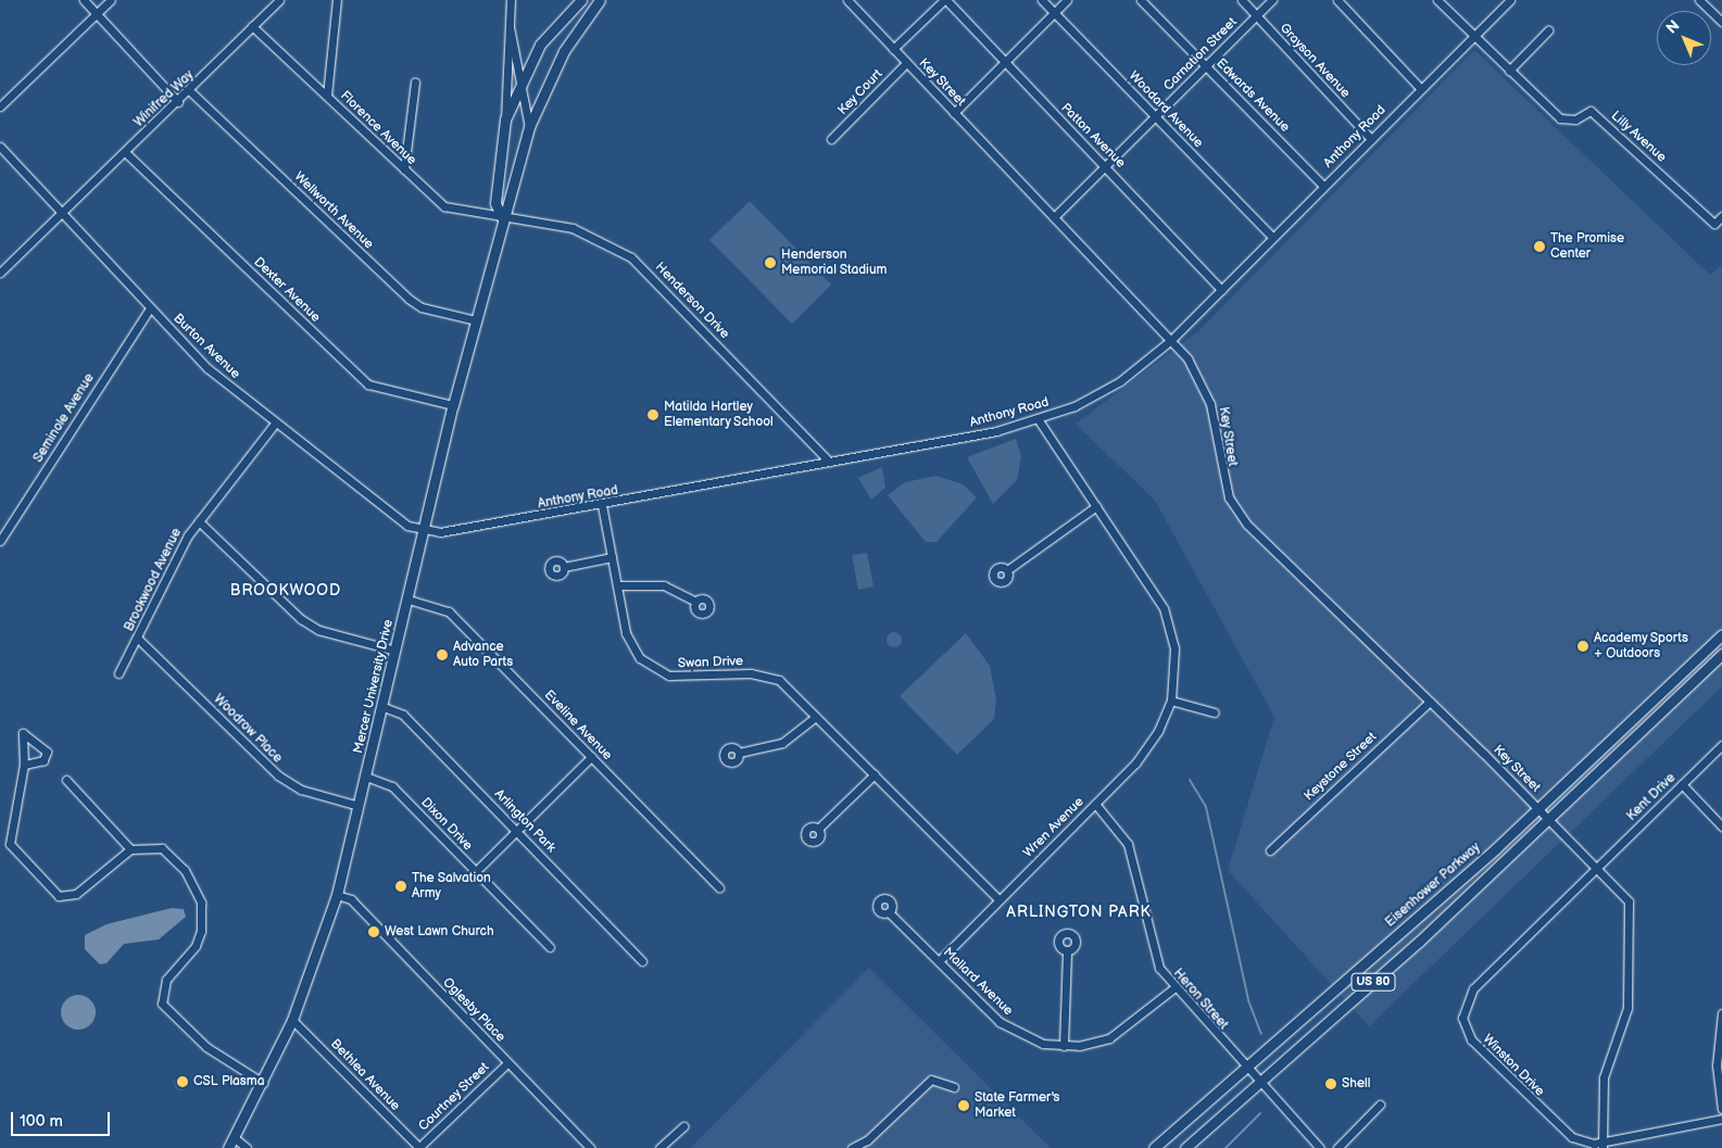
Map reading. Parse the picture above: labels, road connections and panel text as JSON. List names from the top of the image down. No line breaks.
{"streets":{"main road":["Mercer University Drive","Eisenhower Parkway","US 80"],"street":["Carnation Street","Grayson Avenue","Key Street","Key Court","Edwards Avenue","Winifred Way","Woodard Avenue","Florence Avenue","Patton Avenue","Anthony Road","Lilly Avenue","Wellworth Avenue","Dexter Avenue","Henderson Drive","Burton Avenue","Seminole Avenue","Brookwood Avenue","Swan Drive","Eveline Avenue","Woodrow Place","Keystone Street","Kent Drive","Arlington Park","Dixon Drive","Wren Avenue","Mallard Avenue","Heron Street","Oglesby Place","Winston Drive","Bethlea Avenue","Courtney Street"]},"crossings":[["Carnation Street","Grayson Avenue"],["Carnation Street","Key Street"],["Carnation Street","Edwards Avenue"],["Carnation Street","Woodard Avenue"],["Carnation Street","Patton Avenue"],["Grayson Avenue","Anthony Road"],["Key Street","Key Court"],["Key Street","Anthony Road"],["Key Street","Keystone Street"],["Key Street","Kent Drive"],["Key Street","Eisenhower Parkway"],["Key Street","US 80"],["Key Street","Winston Drive"],["Edwards Avenue","Anthony Road"],["Winifred Way","Florence Avenue"],["Winifred Way","Wellworth Avenue"],["Winifred Way","Dexter Avenue"],["Winifred Way","Burton Avenue"],["Woodard Avenue","Anthony Road"],["Florence Avenue","Henderson Drive"],["Florence Avenue","Mercer University Drive"],["Patton Avenue","Anthony Road"],["Anthony Road","Lilly Avenue"],["Anthony Road","Henderson Drive"],["Anthony Road","Burton Avenue"],["Anthony Road","Swan Drive"],["Anthony Road","Mercer University Drive"],["Anthony Road","Wren Avenue"],["Wellworth Avenue","Mercer University Drive"],["Dexter Avenue","Mercer University Drive"],["Henderson Drive","Mercer University Drive"],["Burton Avenue","Seminole Avenue"],["Burton Avenue","Brookwood Avenue"],["Burton Avenue","Mercer University Drive"],["Brookwood Avenue","Woodrow Place"],["Swan Drive","Wren Avenue"],["Mercer University Drive","Eveline Avenue"],["Mercer University Drive","Woodrow Place"],["Mercer University Drive","Arlington Park"],["Mercer University Drive","Dixon Drive"],["Mercer University Drive","Oglesby Place"],["Mercer University Drive","Bethlea Avenue"],["Kent Drive","Winston Drive"],["Wren Avenue","Mallard Avenue"],["Wren Avenue","Heron Street"],["Eisenhower Parkway","Heron Street"],["Mallard Avenue","Heron Street"],["US 80","Heron Street"],["Oglesby Place","Courtney Street"],["Bethlea Avenue","Courtney Street"]],"districts":["BROOKWOOD","ARLINGTON PARK"],"places":["The Promise Center","Henderson Memorial Stadium","Matilda Hartley Elementary School","Academy Sports + Outdoors","Advance Auto Parts","The Salvation Army","West Lawn Church","CSL Plasma","Shell","State Farmer's Market"],"scale_bar":"100 m","north":"top left"}
